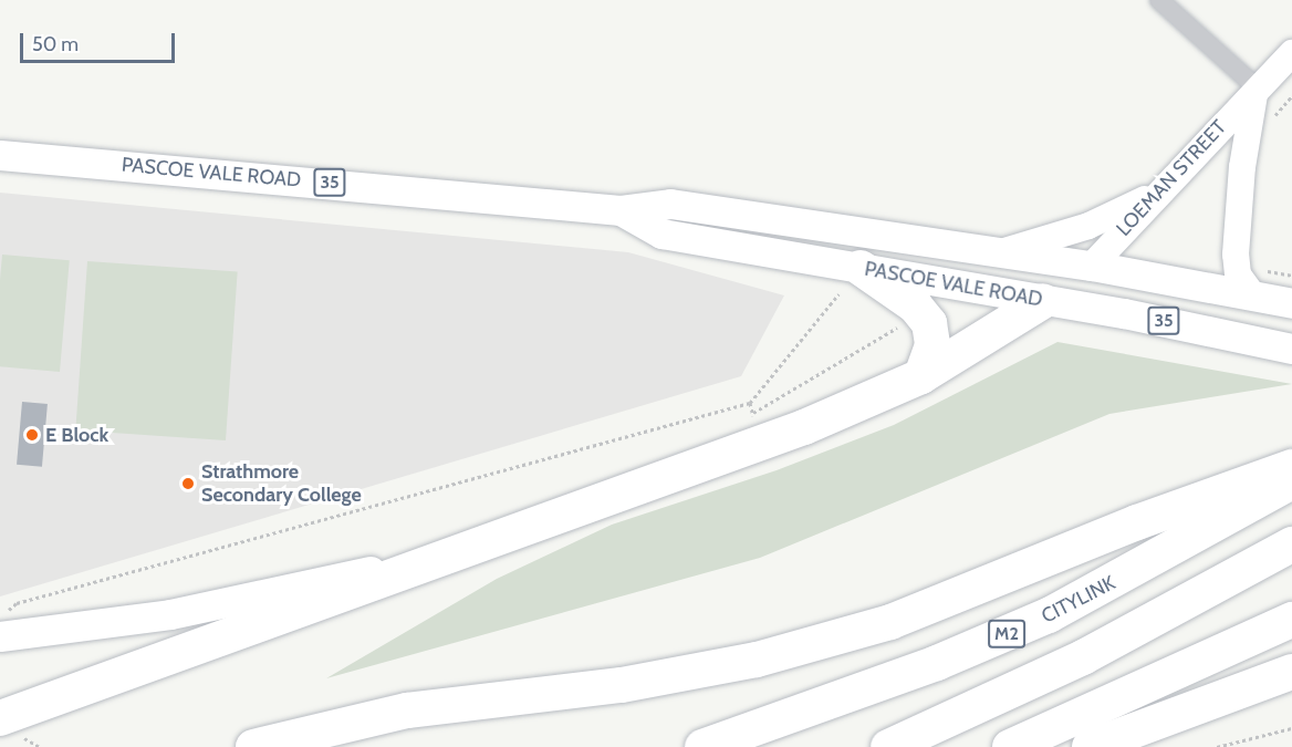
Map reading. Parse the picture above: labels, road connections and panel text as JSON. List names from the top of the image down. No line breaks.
{"streets":{"highway":["CITYLINK","M2"],"main road":["PASCOE VALE ROAD","35"],"street":["LOEMAN STREET"]},"crossings":[["PASCOE VALE ROAD","LOEMAN STREET"]],"places":["E Block","Strathmore Secondary College"],"scale_bar":"50 m"}
